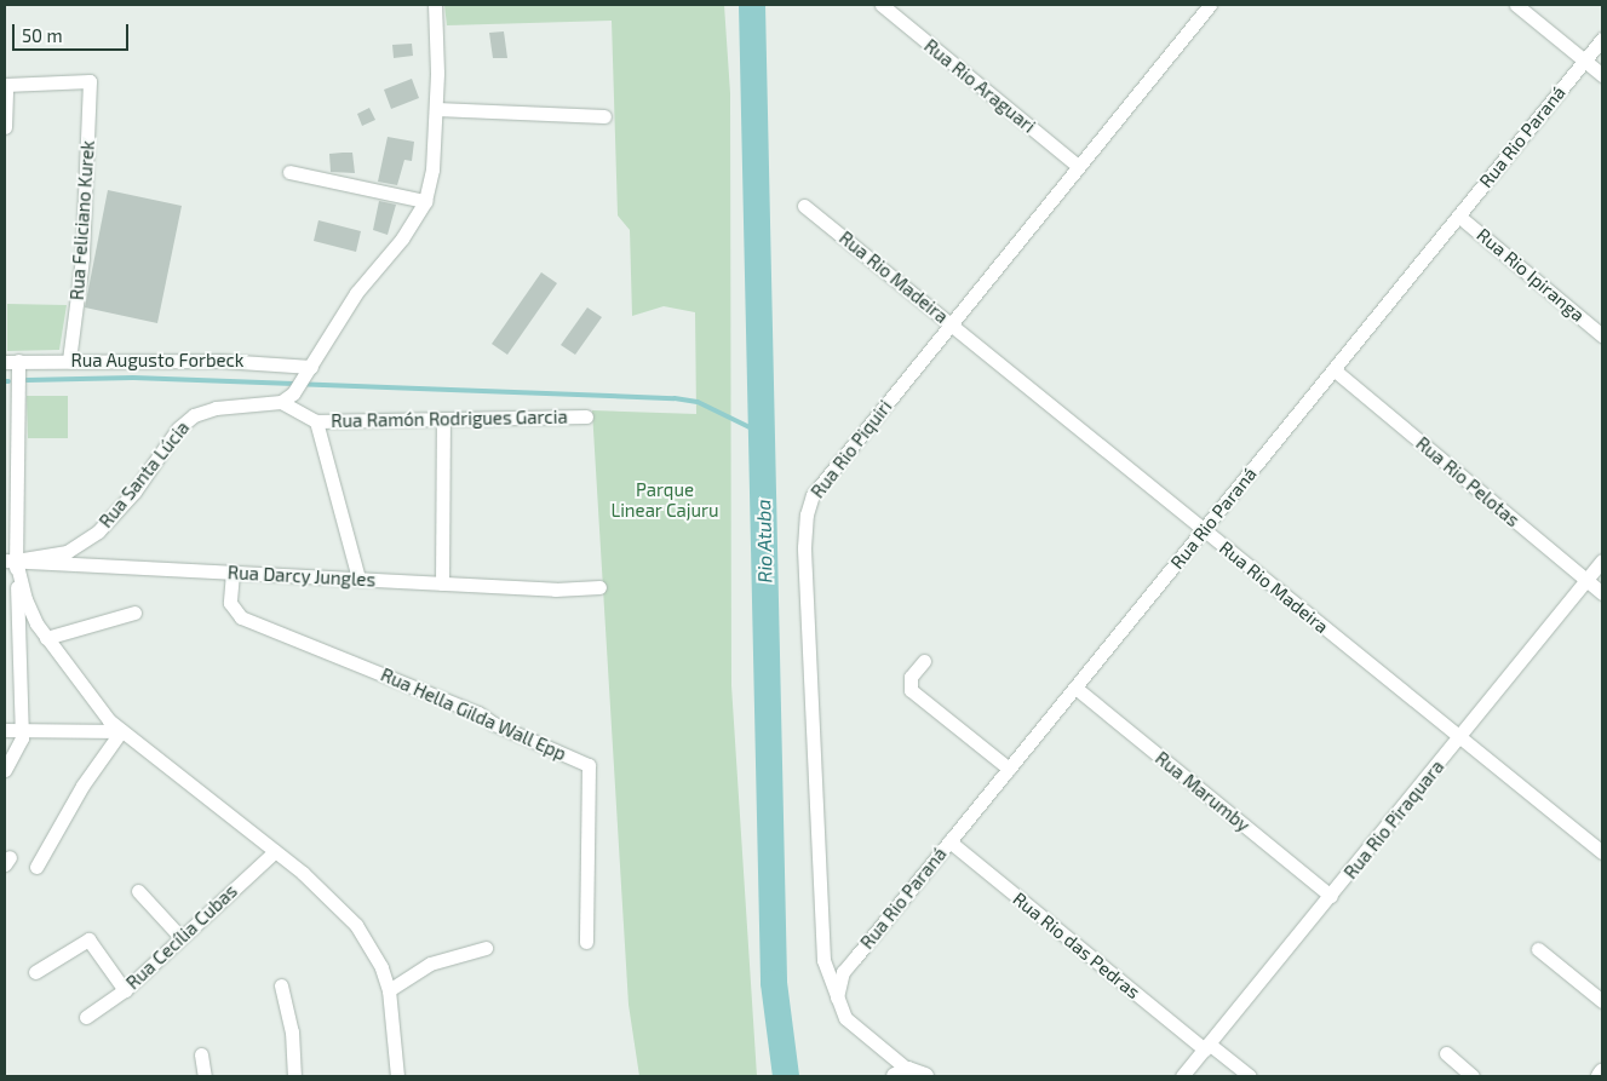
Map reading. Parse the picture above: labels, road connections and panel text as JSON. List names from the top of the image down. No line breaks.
{"streets":{"street":["Rua Rio Araguari","Rua Rio Paraná","Rua Feliciano Kurek","Rua Rio Ipiranga","Rua Rio Madeira","Rua Augusto Forbeck","Rua Ramón Rodrigues Garcia","Rua Rio Piquiri","Rua Santa Lúcia","Rua Rio Pelotas","Rua Darcy Jungles","Rua Hella Gilda Wall Epp","Rua Marumby","Rua Rio Piraquara","Rua Cecília Cubas","Rua Rio das Pedras"]},"crossings":[["Rua Rio Araguari","Rua Rio Piquiri"],["Rua Rio Paraná","Rua Rio Ipiranga"],["Rua Rio Paraná","Rua Rio Madeira"],["Rua Rio Paraná","Rua Rio Piquiri"],["Rua Rio Paraná","Rua Rio Pelotas"],["Rua Rio Paraná","Rua Marumby"],["Rua Rio Paraná","Rua Rio das Pedras"],["Rua Feliciano Kurek","Rua Augusto Forbeck"],["Rua Rio Madeira","Rua Rio Piquiri"],["Rua Rio Madeira","Rua Rio Piraquara"],["Rua Ramón Rodrigues Garcia","Rua Santa Lúcia"],["Rua Santa Lúcia","Rua Darcy Jungles"],["Rua Rio Pelotas","Rua Rio Piraquara"],["Rua Darcy Jungles","Rua Hella Gilda Wall Epp"],["Rua Marumby","Rua Rio Piraquara"],["Rua Rio Piraquara","Rua Rio das Pedras"]],"water":["Rio Atuba"],"parks":["Parque Linear Cajuru"],"scale_bar":"50 m"}
